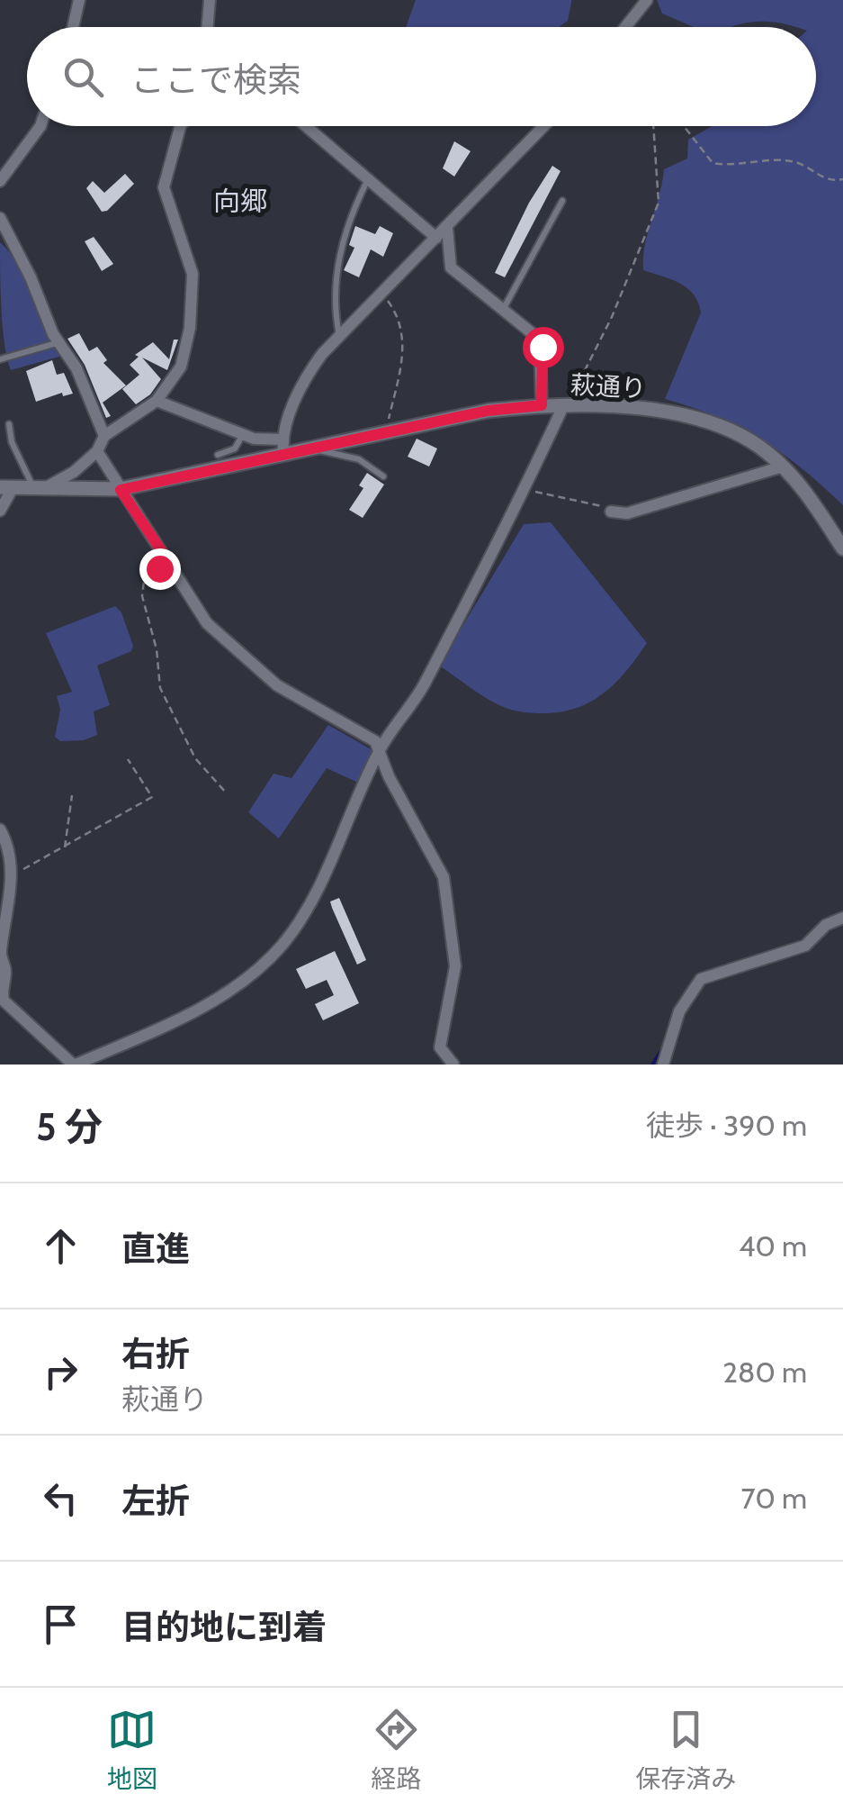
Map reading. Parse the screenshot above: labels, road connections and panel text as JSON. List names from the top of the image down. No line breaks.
{"streets":{"street":["萩通り"]},"districts":["向郷"],"page":{"search":"ここで検索","heading":["5 分","徒歩 · 390 m"],"list":[["直進","40 m"],["右折","萩通り","280 m"],["左折","70 m"],"目的地に到着"],"nav":["地図","経路","保存済み"]}}
